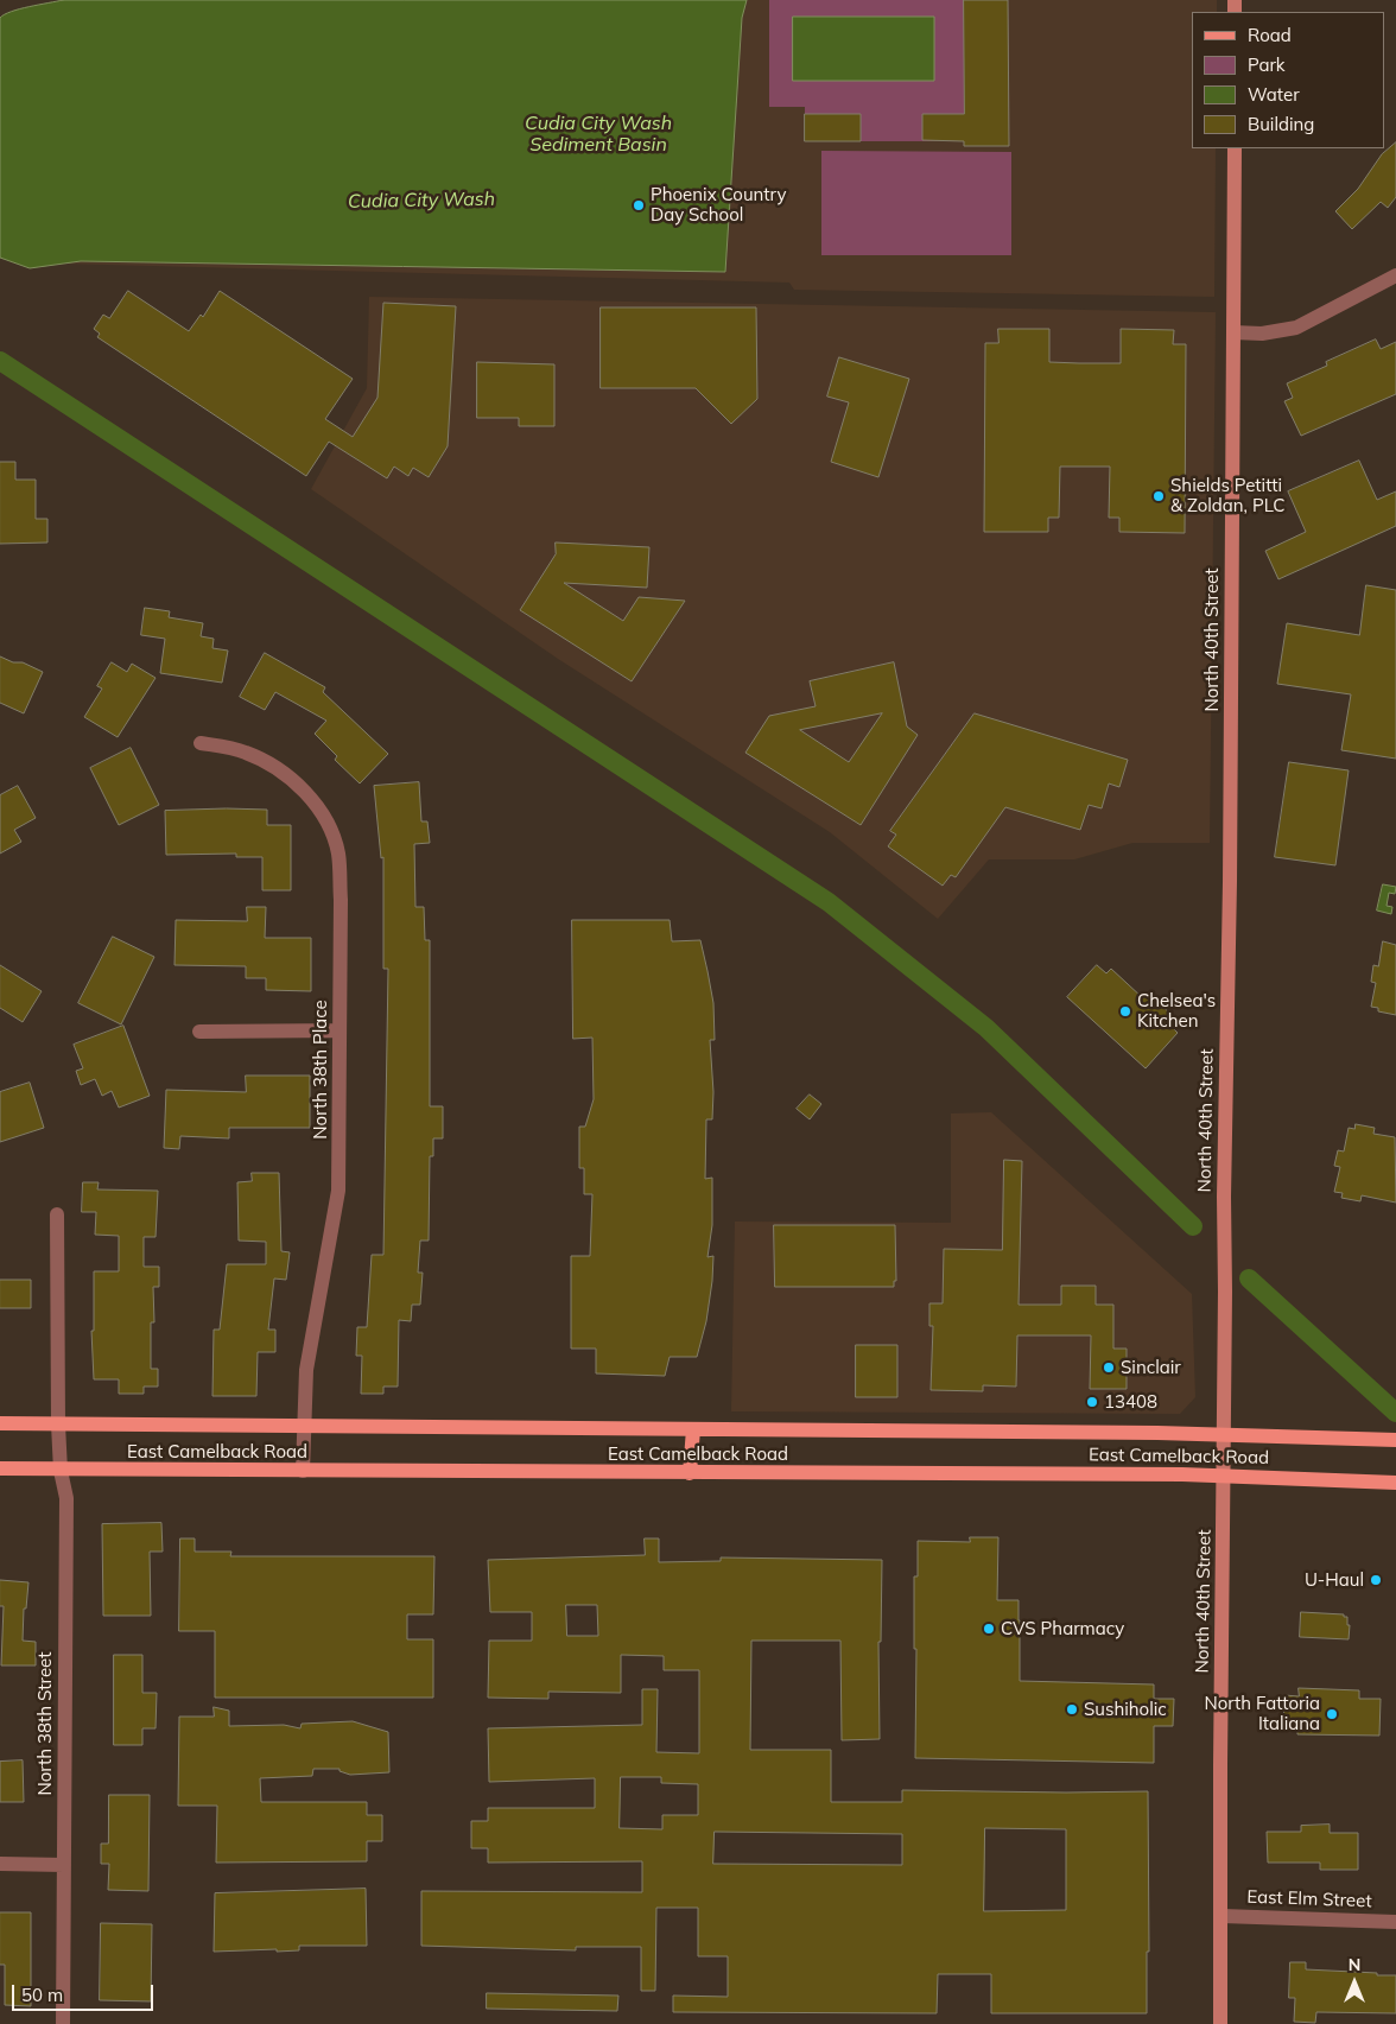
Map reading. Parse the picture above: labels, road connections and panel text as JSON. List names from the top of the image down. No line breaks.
{"streets":{"main road":["North 40th Street","East Camelback Road"],"street":["North 38th Place","North 38th Street","East Elm Street"]},"crossings":[["North 40th Street","East Camelback Road"],["North 40th Street","East Elm Street"],["North 38th Place","East Camelback Road"],["East Camelback Road","North 38th Street"]],"water":["Cudia City Wash Sediment Basin","Cudia City Wash"],"places":["Phoenix Country Day School","Shields Petitti & Zoldan, PLC","Chelsea's Kitchen","Sinclair","13408","U-Haul","CVS Pharmacy","Sushiholic","North Fattoria Italiana"],"legend":["Road","Park","Water","Building"],"scale_bar":"50 m","north":"top"}
